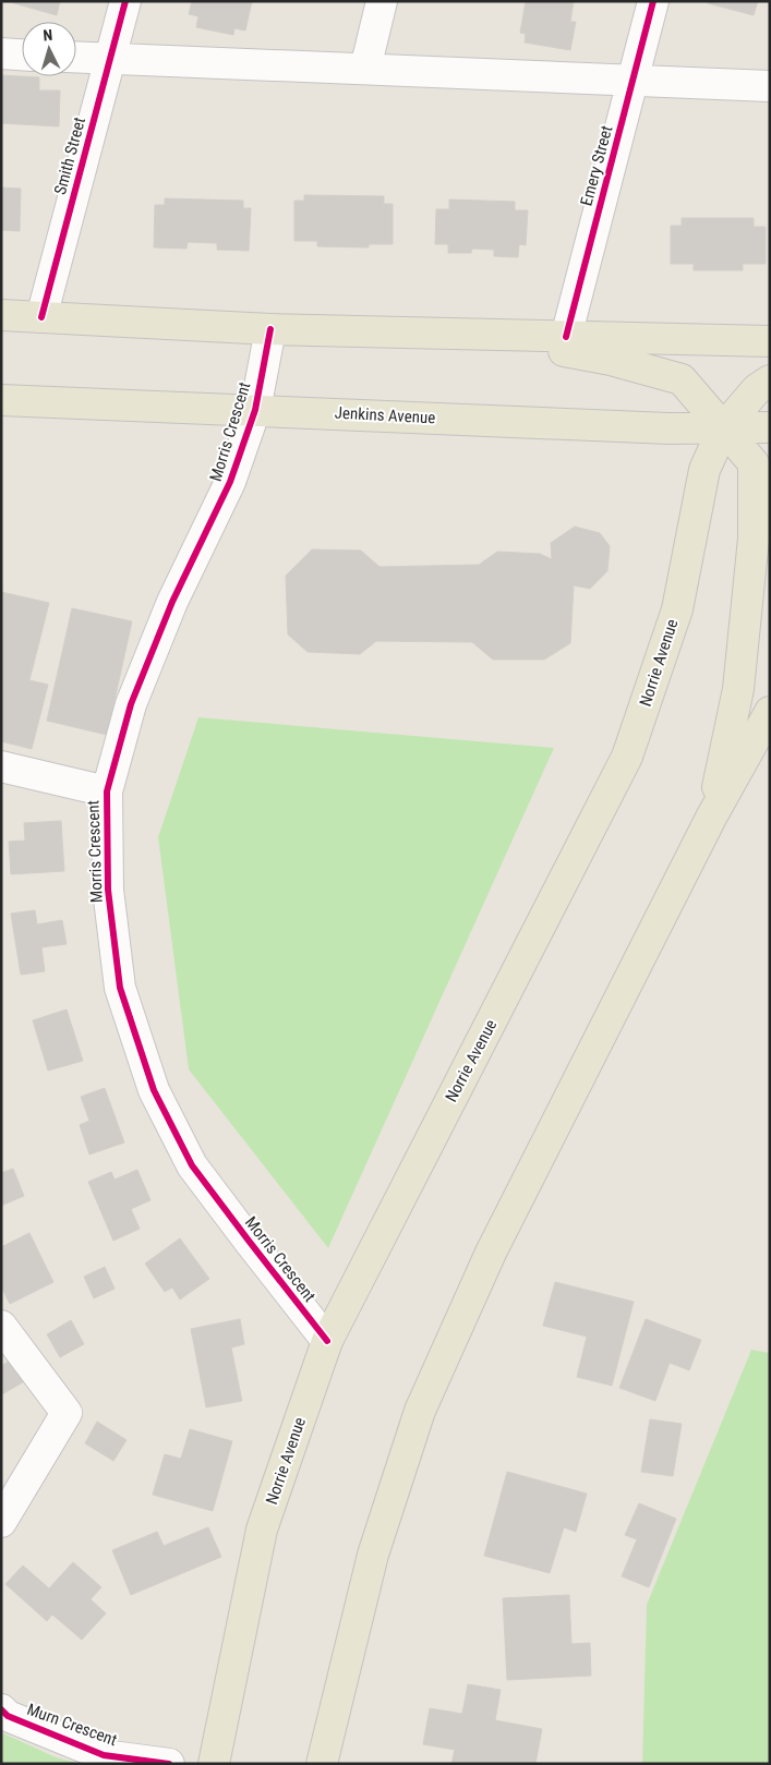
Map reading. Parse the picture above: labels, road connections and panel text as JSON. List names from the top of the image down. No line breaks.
{"streets":{"main road":["Jenkins Avenue","Norrie Avenue"],"street":["Smith Street","Emery Street","Morris Crescent","Murn Crescent"]},"crossings":[["Jenkins Avenue","Morris Crescent"],["Jenkins Avenue","Norrie Avenue"],["Morris Crescent","Norrie Avenue"]],"north":"top"}
